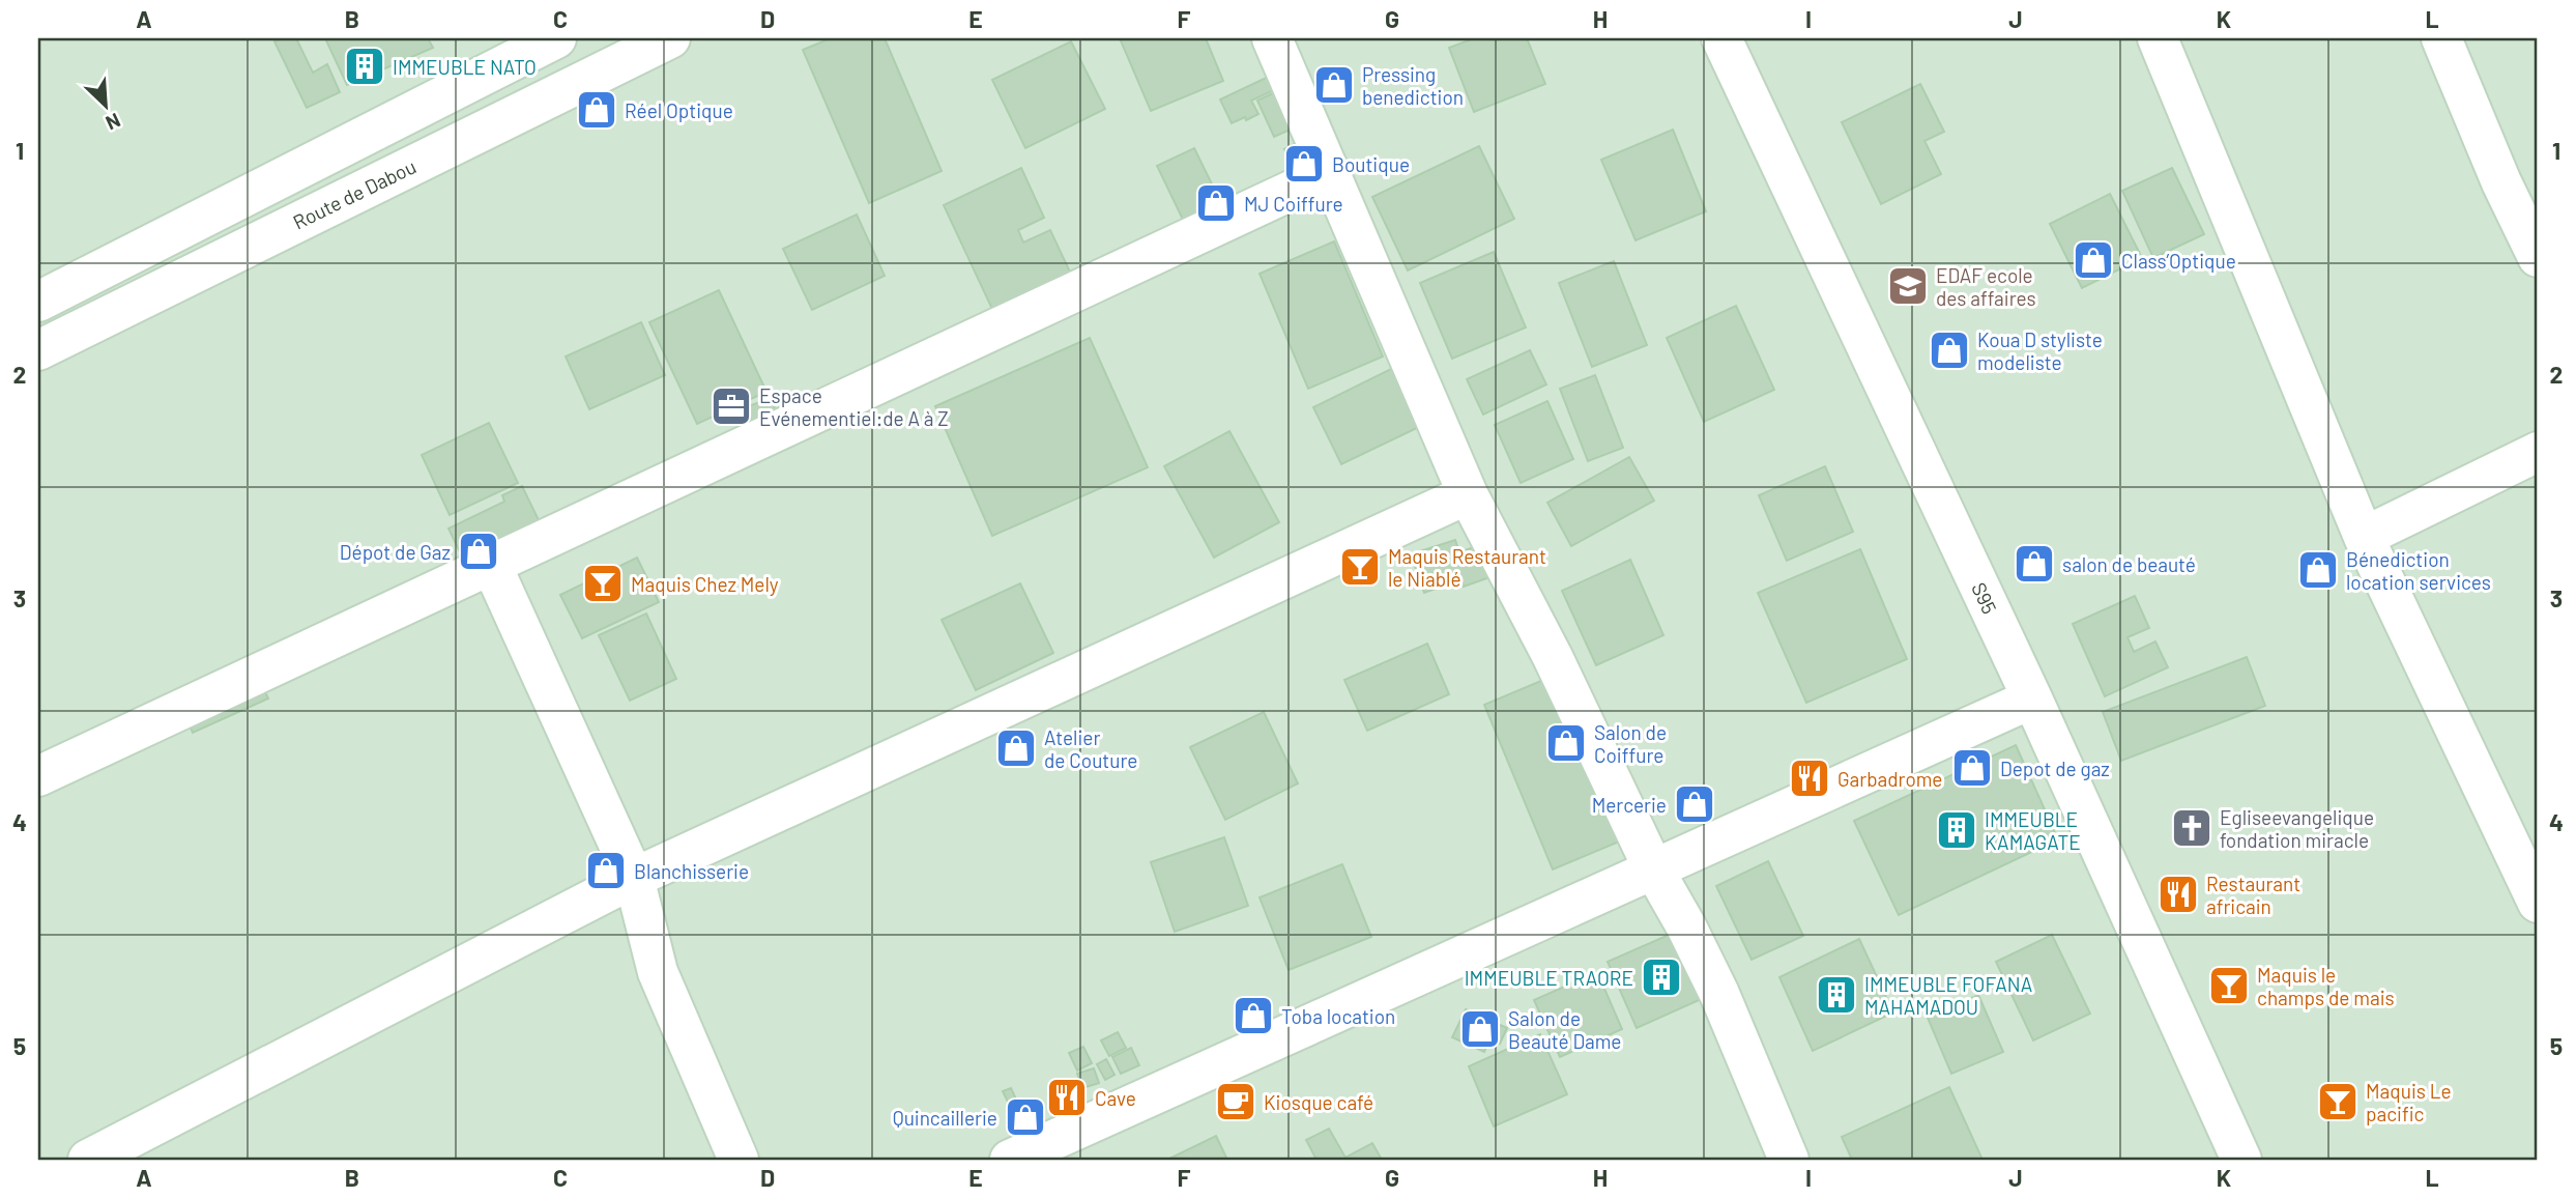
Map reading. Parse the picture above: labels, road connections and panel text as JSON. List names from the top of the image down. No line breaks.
{"streets":{"street":["Route de Dabou","S95"]},"places":{"building":["IMMEUBLE NATO","IMMEUBLE KAMAGATE","IMMEUBLE TRAORE","IMMEUBLE FOFANA MAHAMADOU"],"shop":["Pressing benediction","Réel Optique","Boutique","MJ Coiffure","Class’Optique","Koua D styliste modeliste","Dépot de Gaz","salon de beauté","Bénediction location services","Salon de Coiffure","Atelier de Couture","Depot de gaz","Mercerie","Blanchisserie","Toba location","Salon de Beauté Dame","Quincaillerie"],"school or university":["EDAF ecole des affaires"],"office":["Espace Evénementiel:de A à Z"],"bar":["Maquis Restaurant le Niablé","Maquis Chez Mely","Maquis le champs de mais","Maquis Le pacific"],"restaurant":["Garbadrome","Restaurant africain","Cave"],"church":["Egliseevangelique fondation miracle"],"cafe":["Kiosque café"]},"north":"bottom right","grid":{"columns":["A","B","C","D","E","F","G","H","I","J","K","L"],"rows":["1","2","3","4","5"]}}
